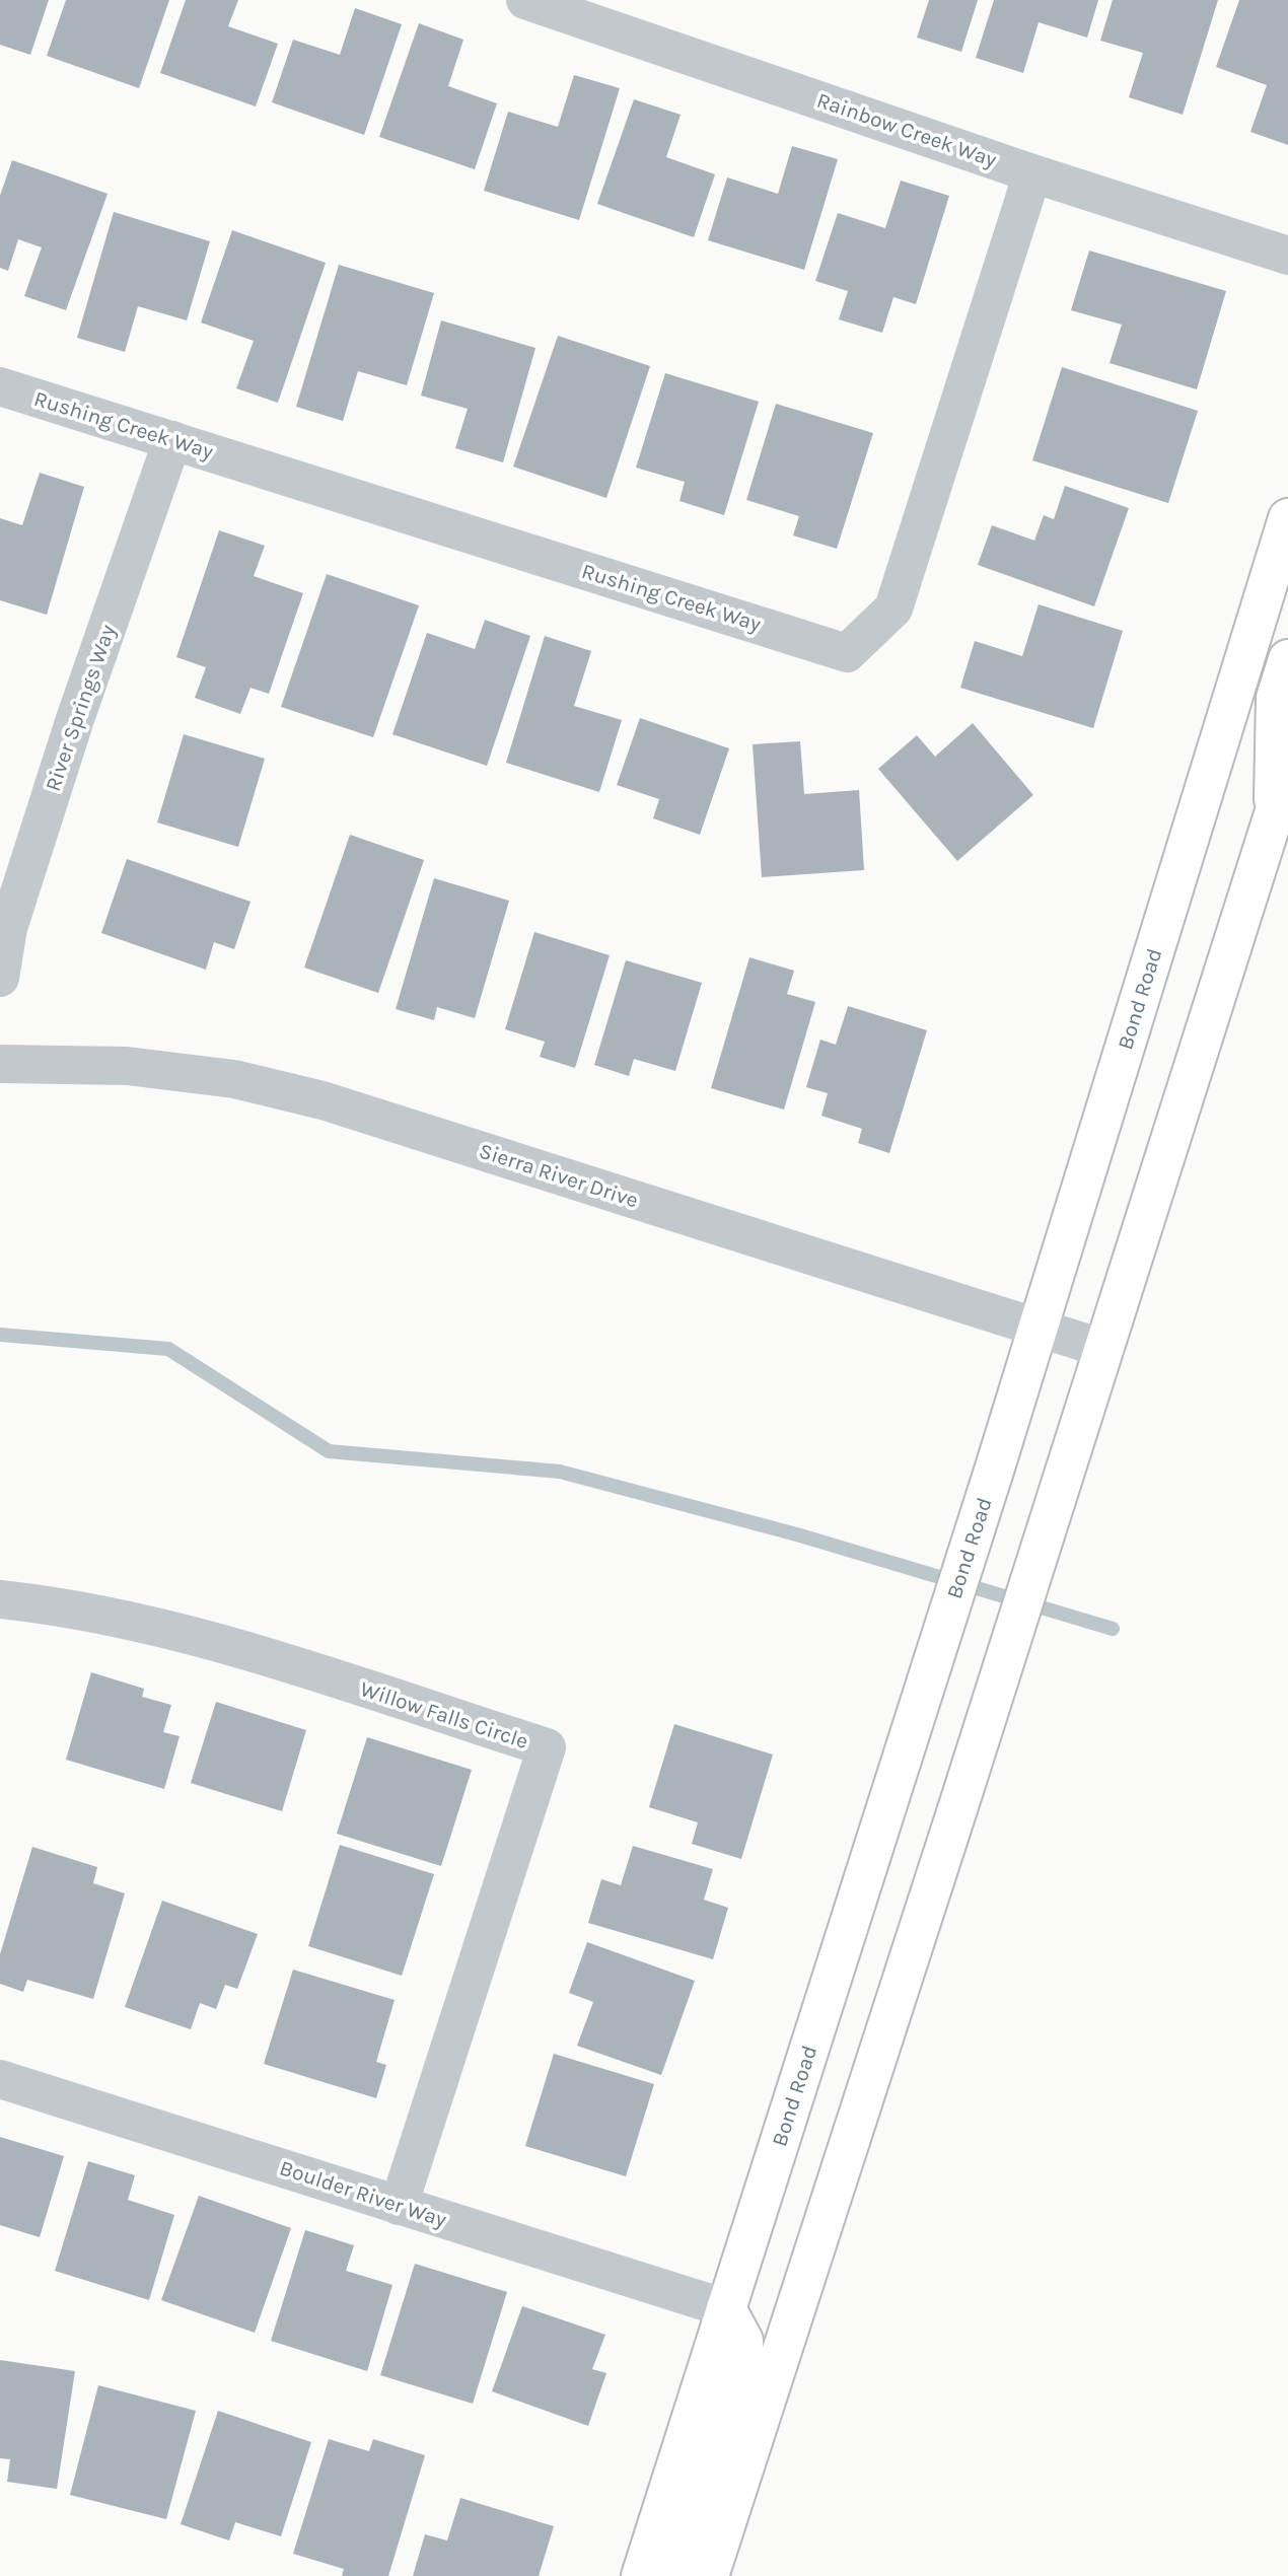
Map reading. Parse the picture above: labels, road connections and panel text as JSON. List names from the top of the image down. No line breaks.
{"streets":{"main road":["Bond Road"],"street":["Rainbow Creek Way","Rushing Creek Way","River Springs Way","Sierra River Drive","Willow Falls Circle","Boulder River Way"]},"crossings":[["Rainbow Creek Way","Rushing Creek Way"],["Rushing Creek Way","River Springs Way"],["Bond Road","Sierra River Drive"],["Bond Road","Boulder River Way"],["Willow Falls Circle","Boulder River Way"]]}
